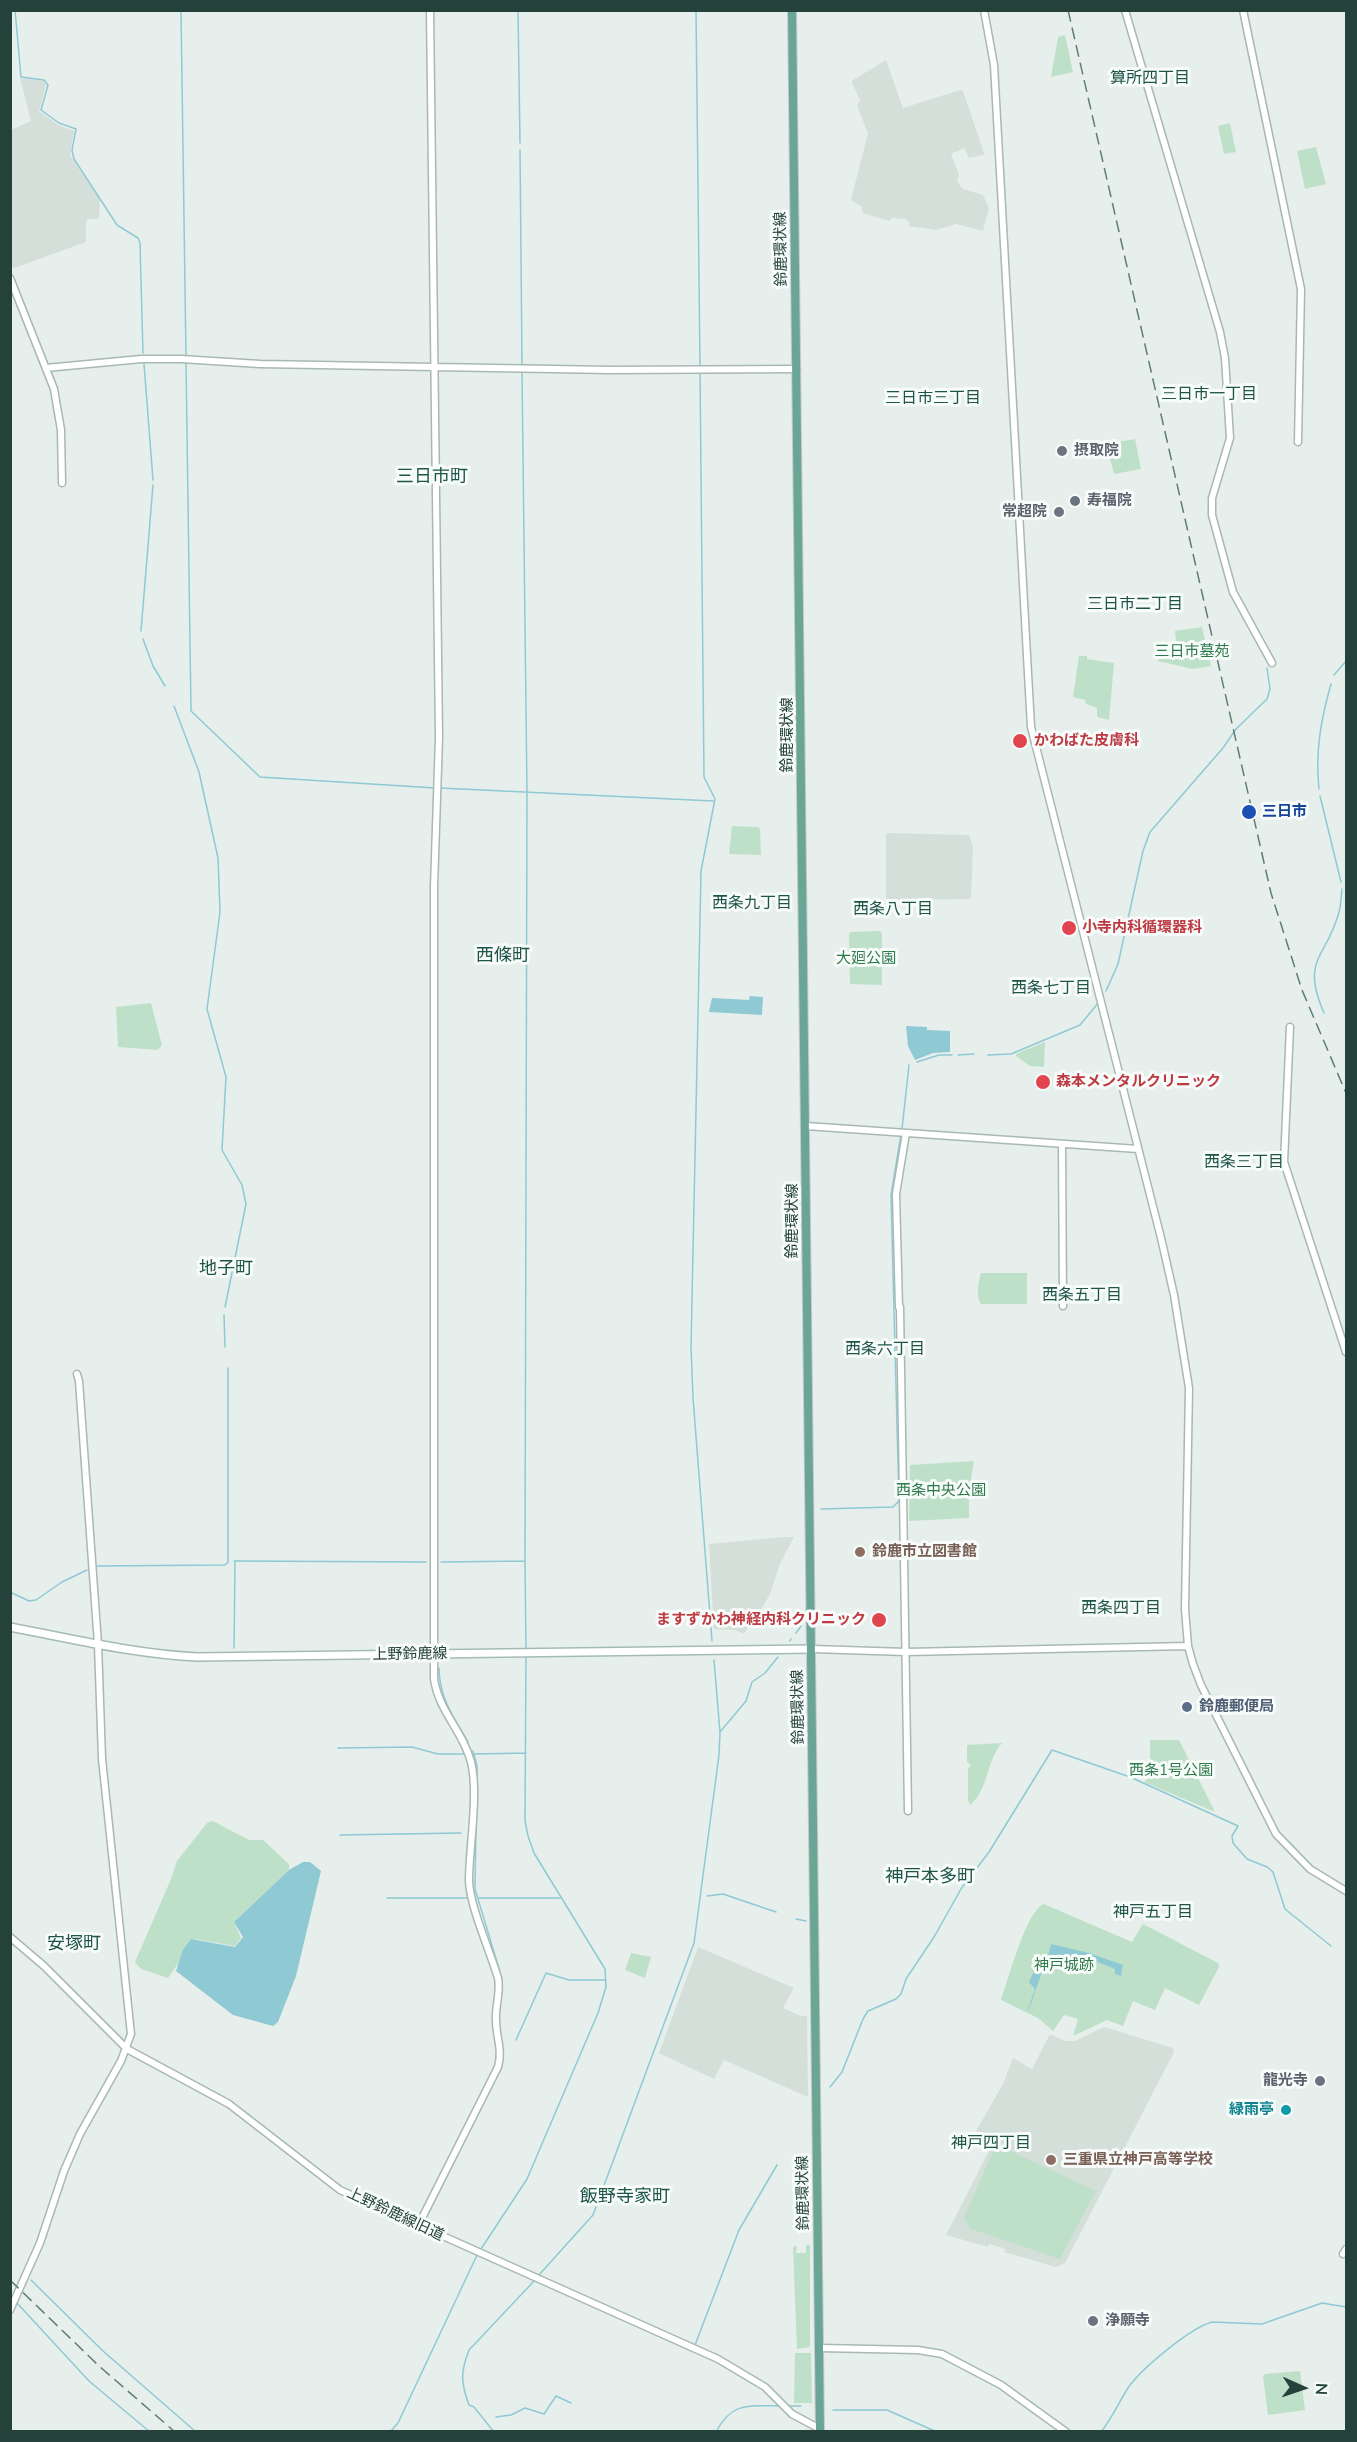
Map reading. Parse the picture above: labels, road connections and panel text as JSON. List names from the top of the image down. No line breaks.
{"streets":{"main road":["鈴鹿環状線","上野鈴鹿線"],"street":["上野鈴鹿線旧道"]},"crossings":[["鈴鹿環状線","上野鈴鹿線"],["鈴鹿環状線","上野鈴鹿線旧道"]],"districts":["算所四丁目","三日市一丁目","三日市三丁目","三日市町","三日市二丁目","西条九丁目","西条八丁目","西條町","西条七丁目","西条三丁目","地子町","西条五丁目","西条六丁目","西条四丁目","神戸本多町","神戸五丁目","安塚町","神戸四丁目","飯野寺家町"],"parks":["三日市墓苑","大廻公園","西条中央公園","西条1号公園","神戸城跡"],"places":["摂取院","寿福院","常超院","かわばた皮膚科","三日市","小寺内科循環器科","森本メンタルクリニック","鈴鹿市立図書館","ますずかわ神経内科クリニック","鈴鹿郵便局","龍光寺","緑雨亭","三重県立神戸高等学校","浄願寺"],"north":"right"}
